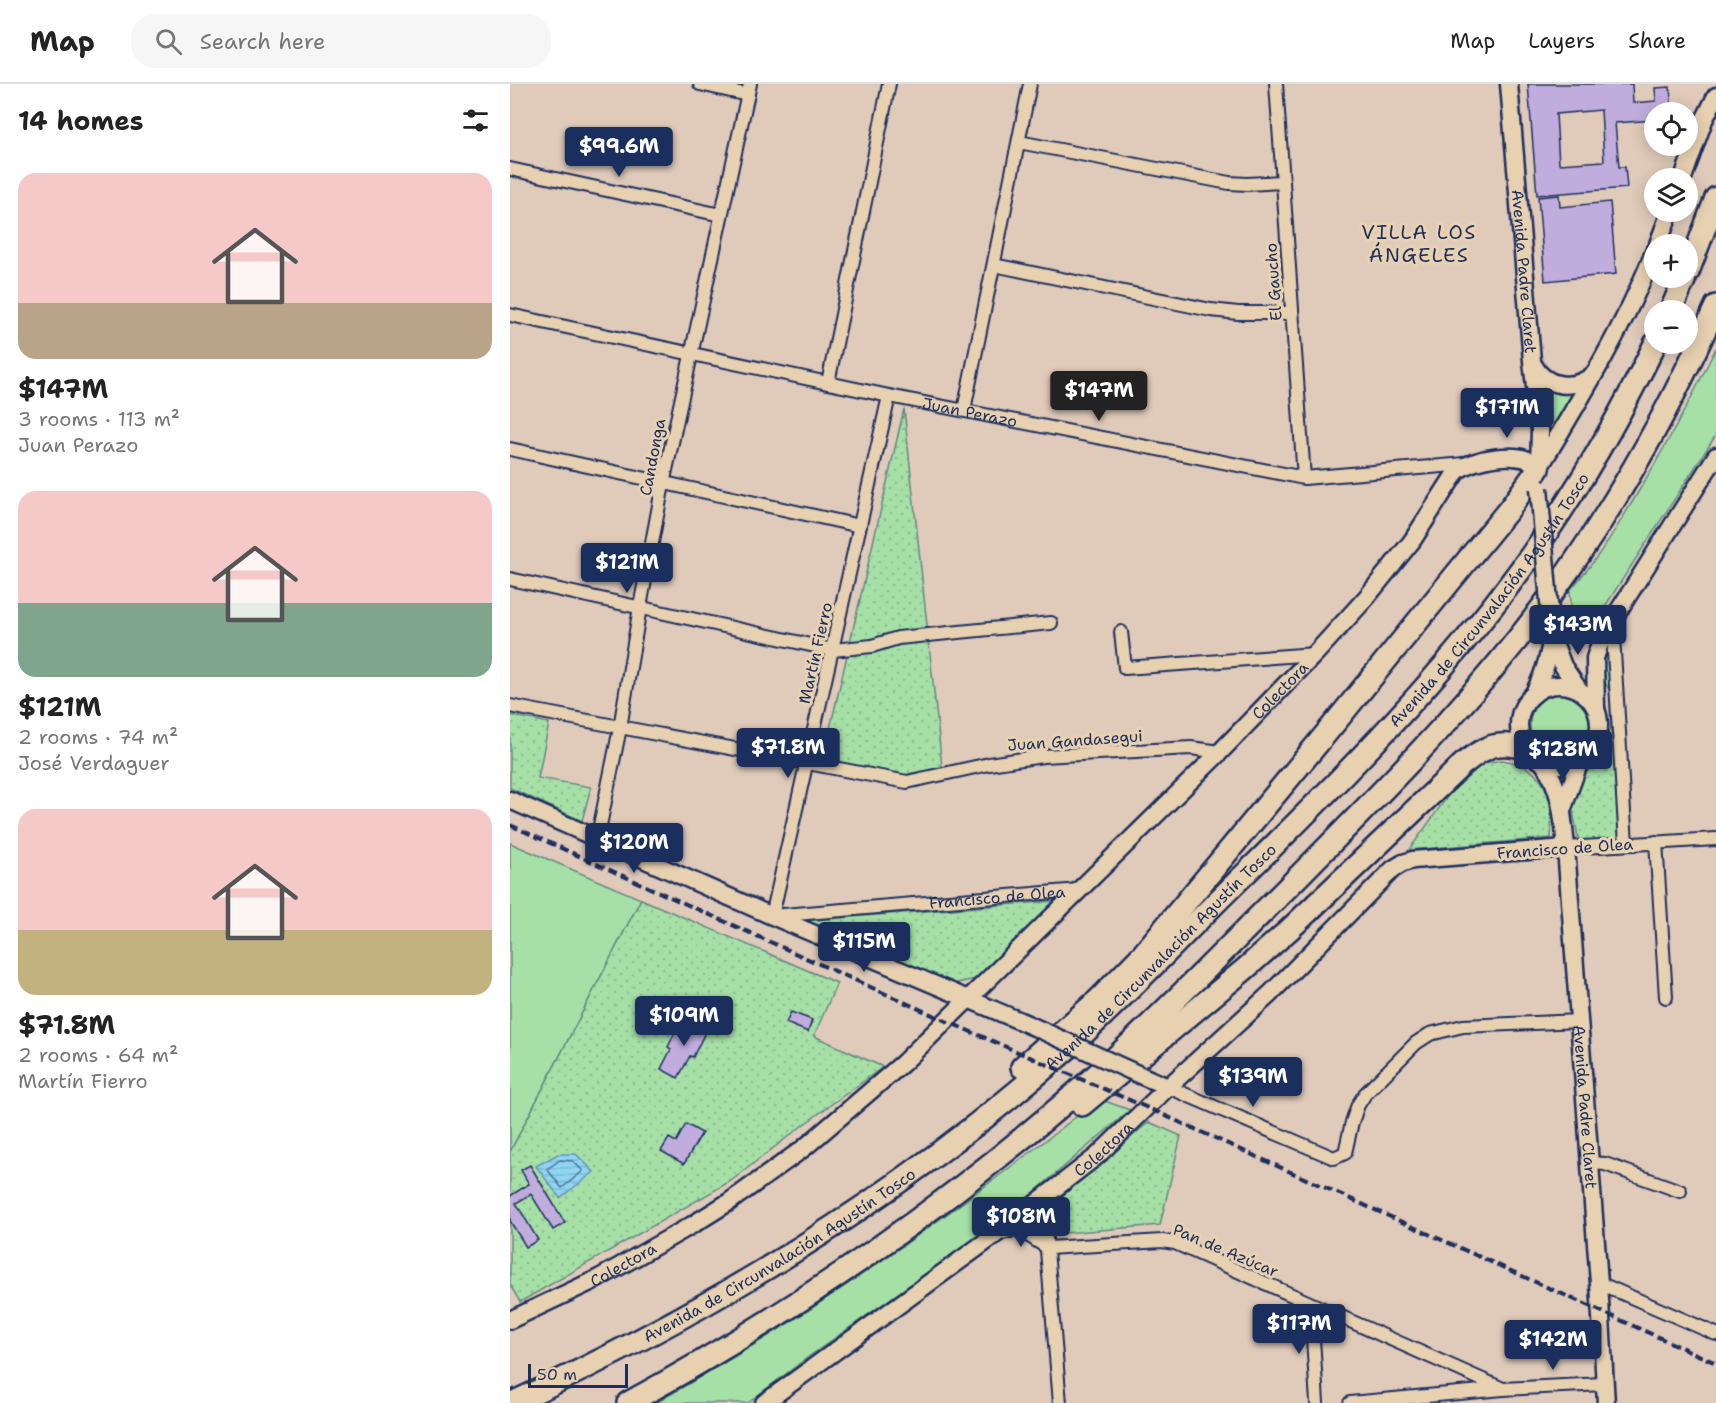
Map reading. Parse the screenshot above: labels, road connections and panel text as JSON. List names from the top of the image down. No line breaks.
{"streets":{"highway":["Avenida de Circunvalación Agustín Tosco"],"main road":["Avenida Padre Claret","Juan Perazo","Colectora","Francisco de Olea"],"street":["El Gaucho","Candonga","Martín Fierro","Juan Gandasegui","Pan de Azúcar"]},"crossings":[["Avenida Padre Claret","Juan Perazo"],["Avenida Padre Claret","Francisco de Olea"],["El Gaucho","Juan Perazo"],["Juan Perazo","Candonga"],["Juan Perazo","Martín Fierro"],["Juan Perazo","Colectora"],["Candonga","Juan Gandasegui"],["Martín Fierro","Juan Gandasegui"],["Martín Fierro","Francisco de Olea"],["Colectora","Juan Gandasegui"],["Colectora","Francisco de Olea"]],"districts":["VILLA LOS ÁNGELES"],"scale_bar":"50 m","page":{"header":"Map","search":"Search here","nav":["Map","Layers","Share"],"heading":"14 homes","map_buttons":["+","−"],"price":["$99.6M","$147M","$171M","$121M","$143M","$71.8M","$128M","$120M","$115M","$109M","$139M","$108M","$117M","$142M"],"list":[{"name":"$147M","note":"3 rooms · 113 m² · Juan Perazo"},{"name":"$121M","note":"2 rooms · 74 m² · José Verdaguer"},{"name":"$71.8M","note":"2 rooms · 64 m² · Martín Fierro"}],"scale":"50 m"}}
